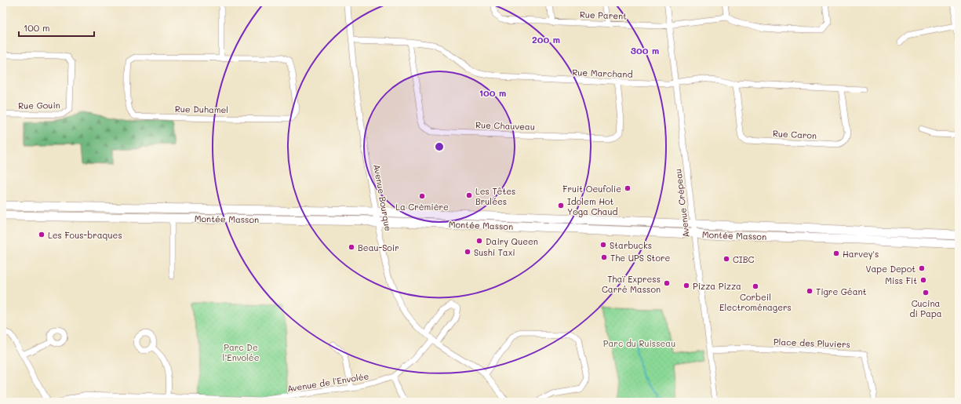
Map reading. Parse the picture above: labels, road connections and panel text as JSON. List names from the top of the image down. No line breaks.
{"streets":{"main road":["Montée Masson"],"street":["Rue Parent","Rue Marchand","Rue Gouin","Rue Duhamel","Rue Chauveau","Rue Caron","Avenue Bourque","Avenue Crépeau","Place des Pluviers","Avenue de l'Envolée"]},"crossings":[["Rue Parent","Avenue Crépeau"],["Rue Marchand","Rue Chauveau"],["Rue Marchand","Rue Caron"],["Rue Marchand","Avenue Bourque"],["Rue Marchand","Avenue Crépeau"],["Avenue Bourque","Montée Masson"],["Avenue Bourque","Avenue de l'Envolée"],["Avenue Crépeau","Montée Masson"],["Avenue Crépeau","Place des Pluviers"]],"parks":["Parc du Ruisseau","Parc De l’Envolée"],"places":["Fruit Oeufolie","Les Têtes Brulées","La Crèmière","Idolem Hot Yoga Chaud","Les Fous-braques","Dairy Queen","Starbucks","Beau-Soir","Sushi Taxi","Harvey's","The UPS Store","CIBC","Vape Depot","Miss Fit","Thaï Express Carré Masson","Pizza Pizza","Corbeil Electroménagers","Tigre Géant","Cucina di Papa"],"scale_bar":"100 m","rings":["200 m","300 m","100 m"]}
